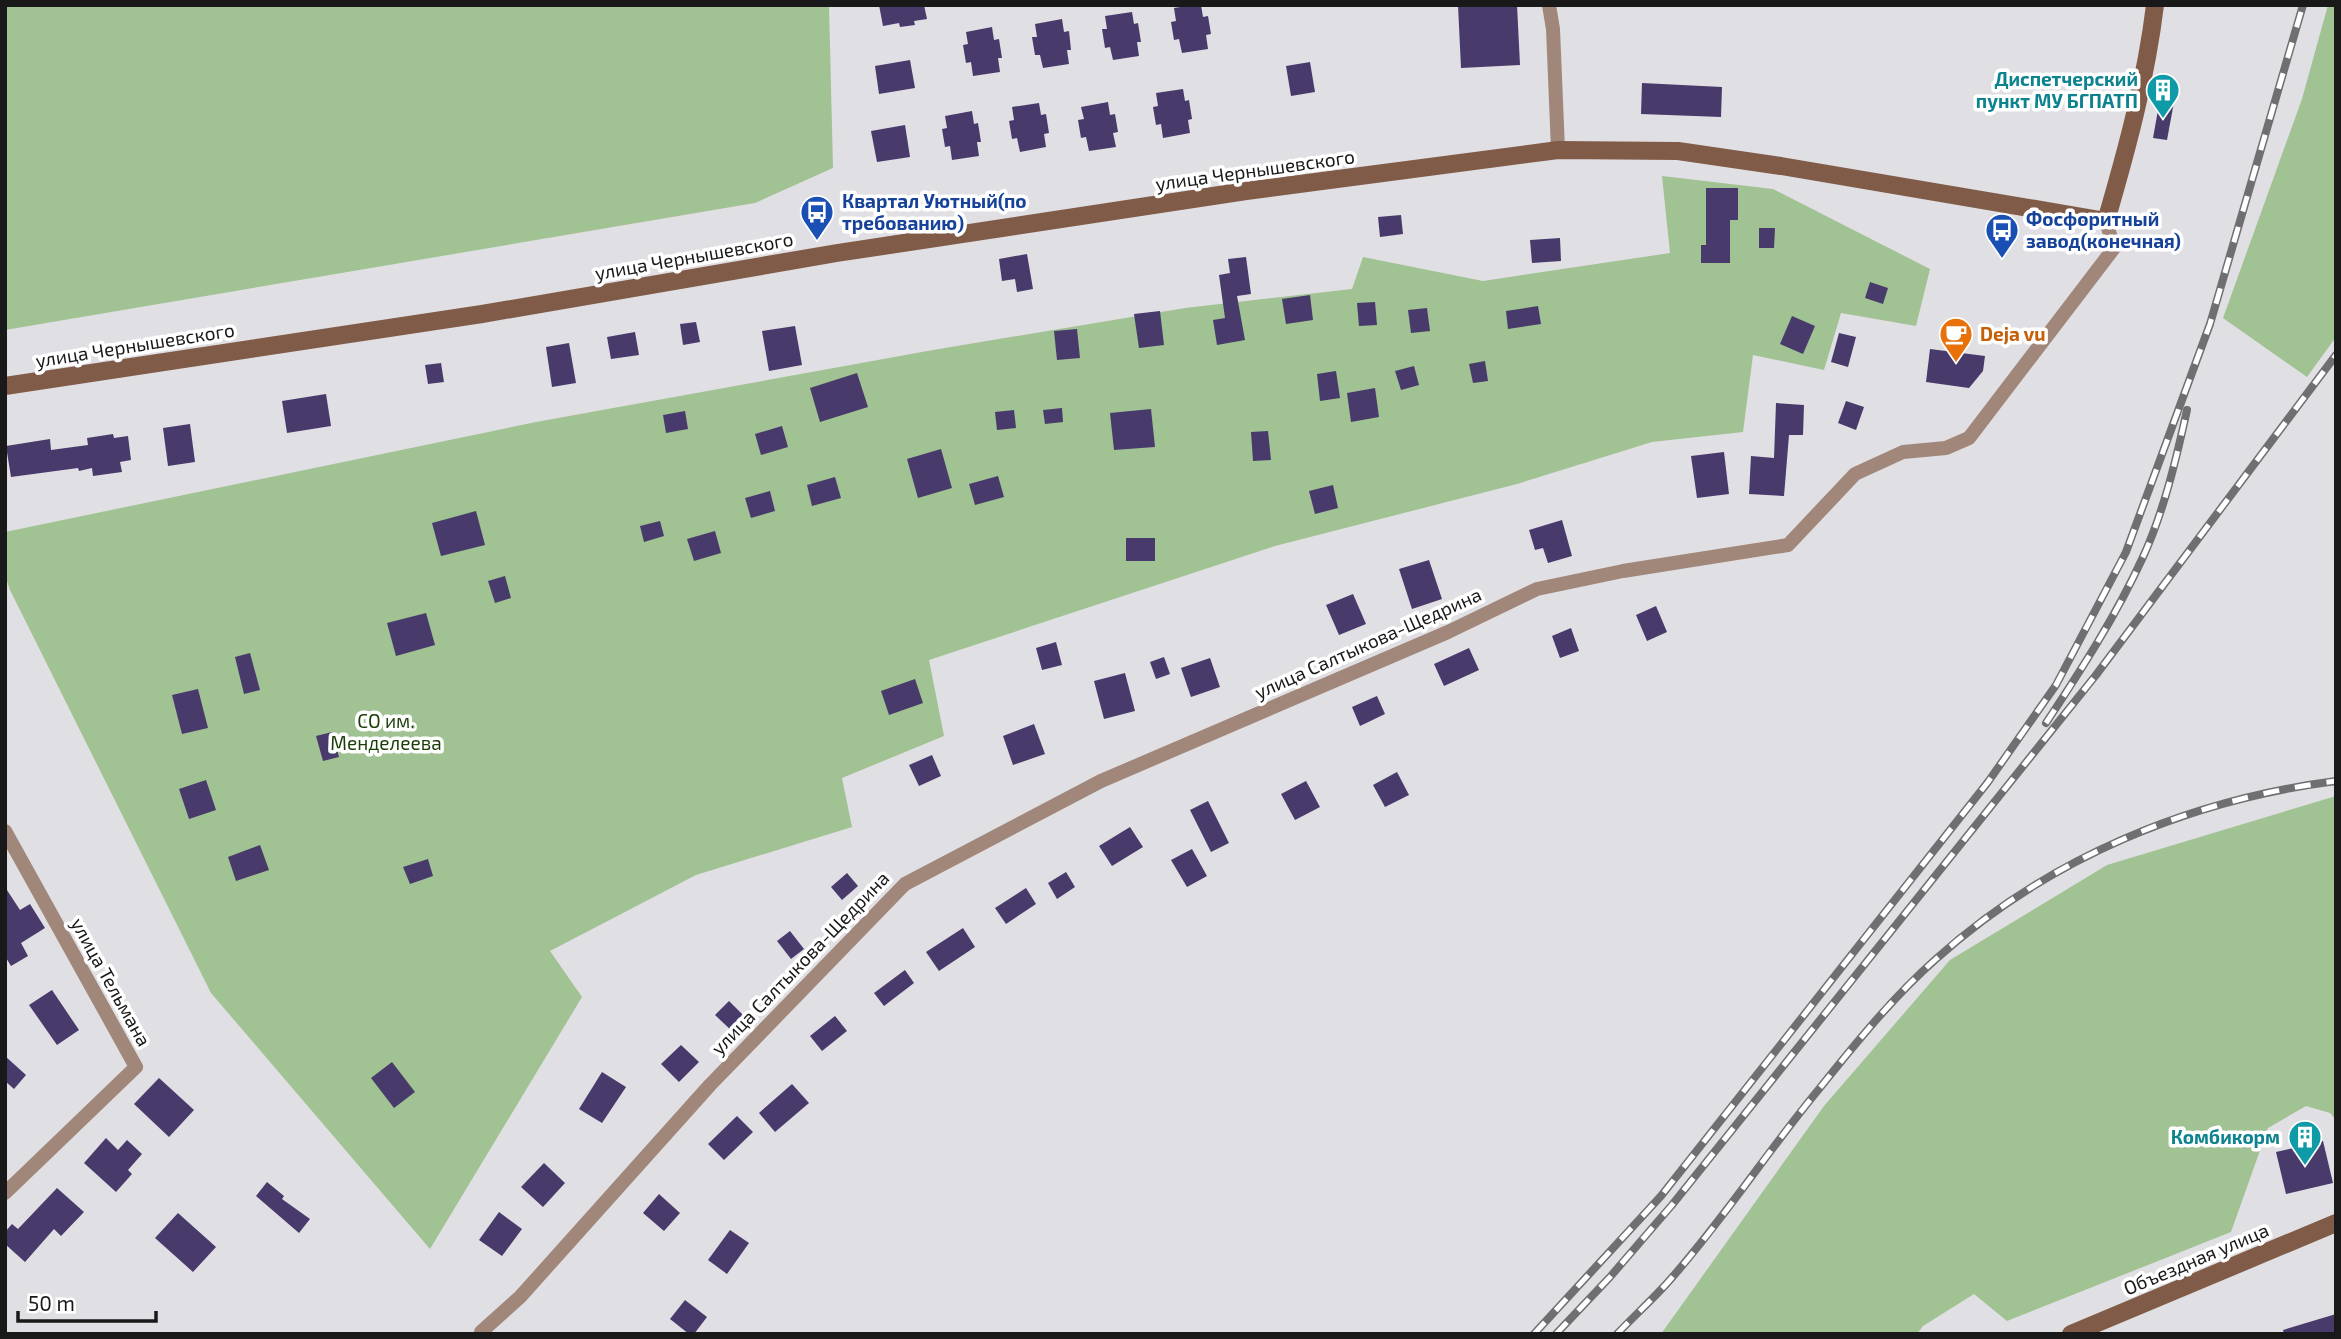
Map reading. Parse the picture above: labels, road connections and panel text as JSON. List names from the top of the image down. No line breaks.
{"streets":{"street":["улица Чернышевского","улица Салтыкова-Щедрина","улица Тельмана","Объездная улица"]},"crossings":[["улица Чернышевского","улица Салтыкова-Щедрина"]],"parks":["СО им. Менделеева"],"places":{"building":["Диспетчерский пункт МУ БГПАТП","Комбикорм"],"bus stop":["Квартал Уютный(по требованию)","Фосфоритный завод(конечная)"],"cafe":["Deja vu"]},"scale_bar":"50 m"}
